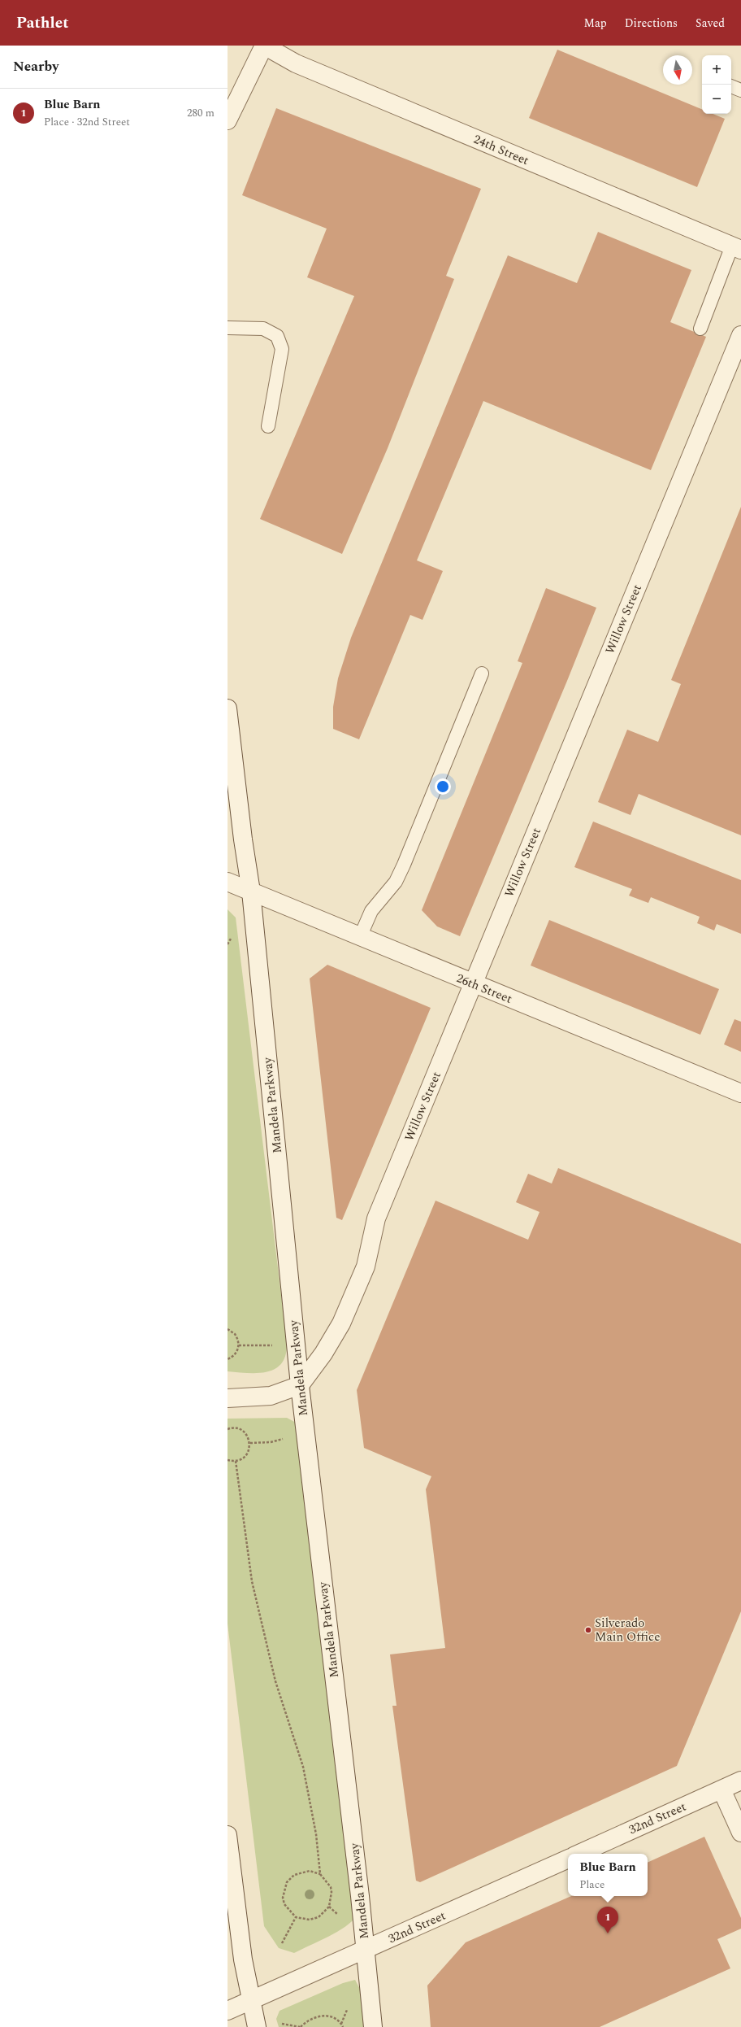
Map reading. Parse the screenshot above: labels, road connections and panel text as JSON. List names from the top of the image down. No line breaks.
{"streets":{"street":["24th Street","Willow Street","26th Street","Mandela Parkway","32nd Street"]},"crossings":[["Willow Street","26th Street"],["Willow Street","Mandela Parkway"],["26th Street","Mandela Parkway"],["Mandela Parkway","32nd Street"]],"places":["Silverado Main Office"],"north":"bottom","page":{"header":"Pathlet","nav":["Map","Directions","Saved"],"heading":"Nearby","map_buttons":["+","−"],"list":[{"mark":"1","name":"Blue Barn","note":"Place · 32nd Street","value":"280 m"}],"popup":["Blue Barn","Place"],"pins":"1"}}
